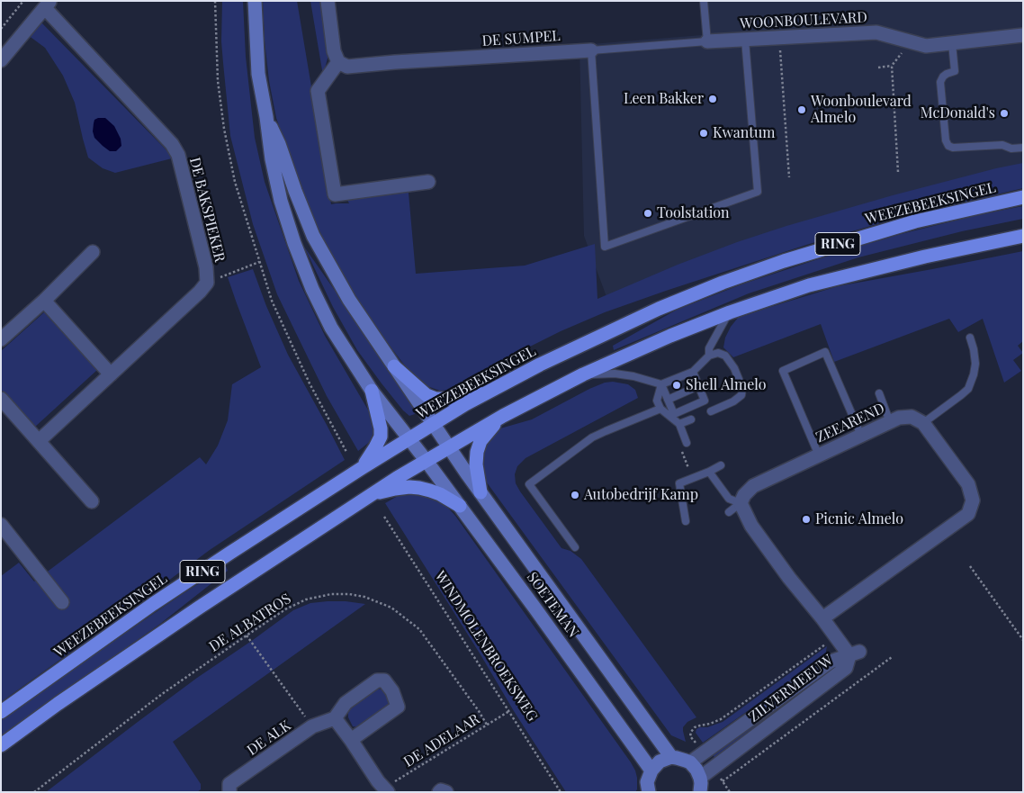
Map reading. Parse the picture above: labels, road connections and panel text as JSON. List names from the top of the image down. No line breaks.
{"streets":{"main road":["WEEZEBEEKSINGEL","RING"],"street":["WOONBOULEVARD","DE SUMPEL","DE BAKSPIEKER","ZEEAREND","SOETEMAN","ZILVERMEEUW","DE ALK"],"path":["DE ALBATROS","WINDMOLENBROEKSWEG","DE ADELAAR"]},"crossings":[["WOONBOULEVARD","DE SUMPEL"],["WEEZEBEEKSINGEL","SOETEMAN"],["RING","SOETEMAN"],["DE ALBATROS","DE ADELAAR"],["WINDMOLENBROEKSWEG","DE ADELAAR"]],"places":["Leen Bakker","Woonboulevard Almelo","McDonald's","Kwantum","Toolstation","Shell Almelo","Autobedrijf Kamp","Picnic Almelo"]}
